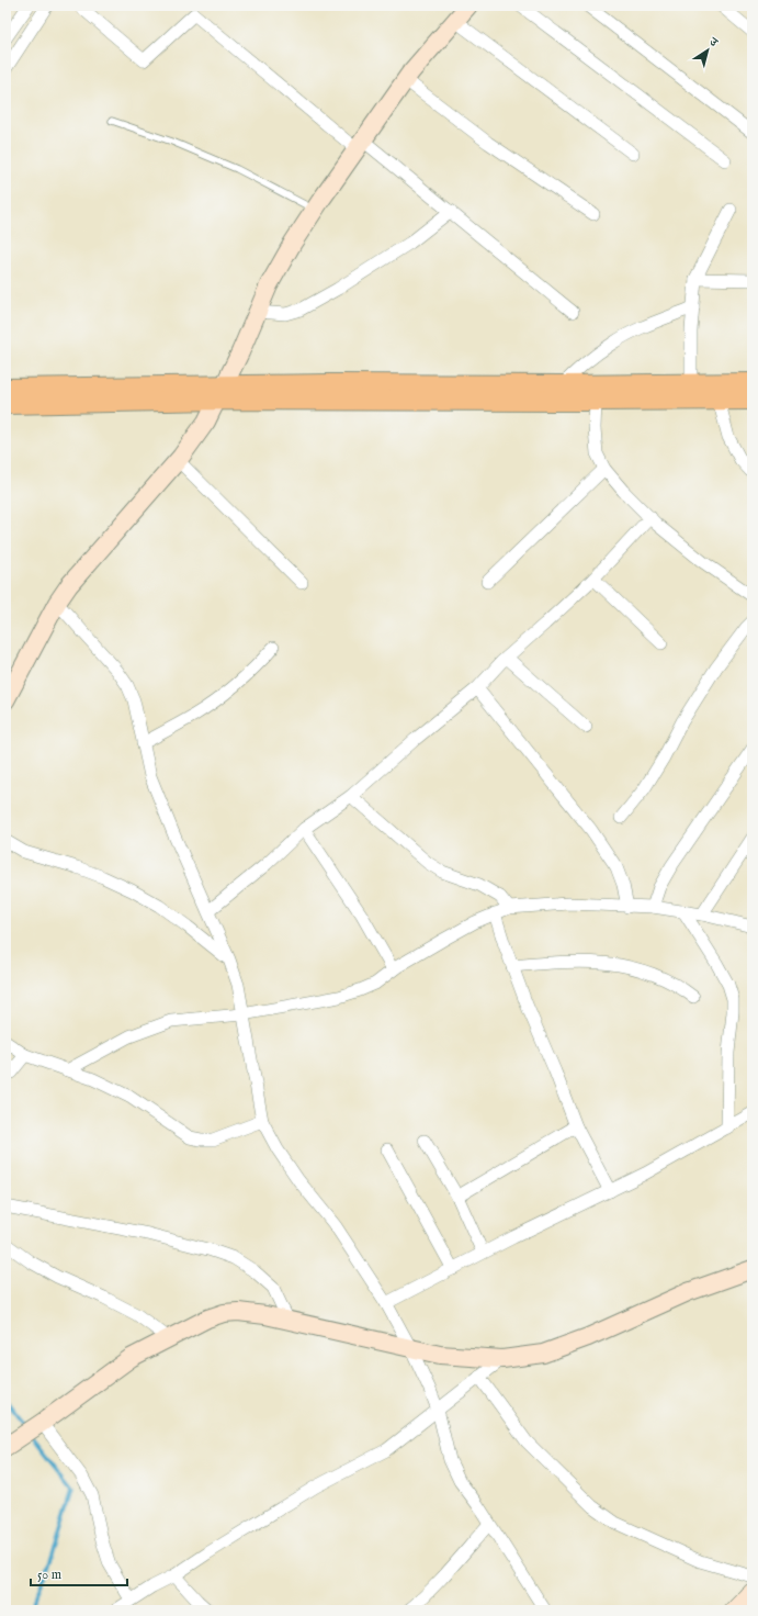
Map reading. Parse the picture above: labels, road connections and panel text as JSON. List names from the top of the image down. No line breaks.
{"scale_bar":"50 m","north":"top right"}
